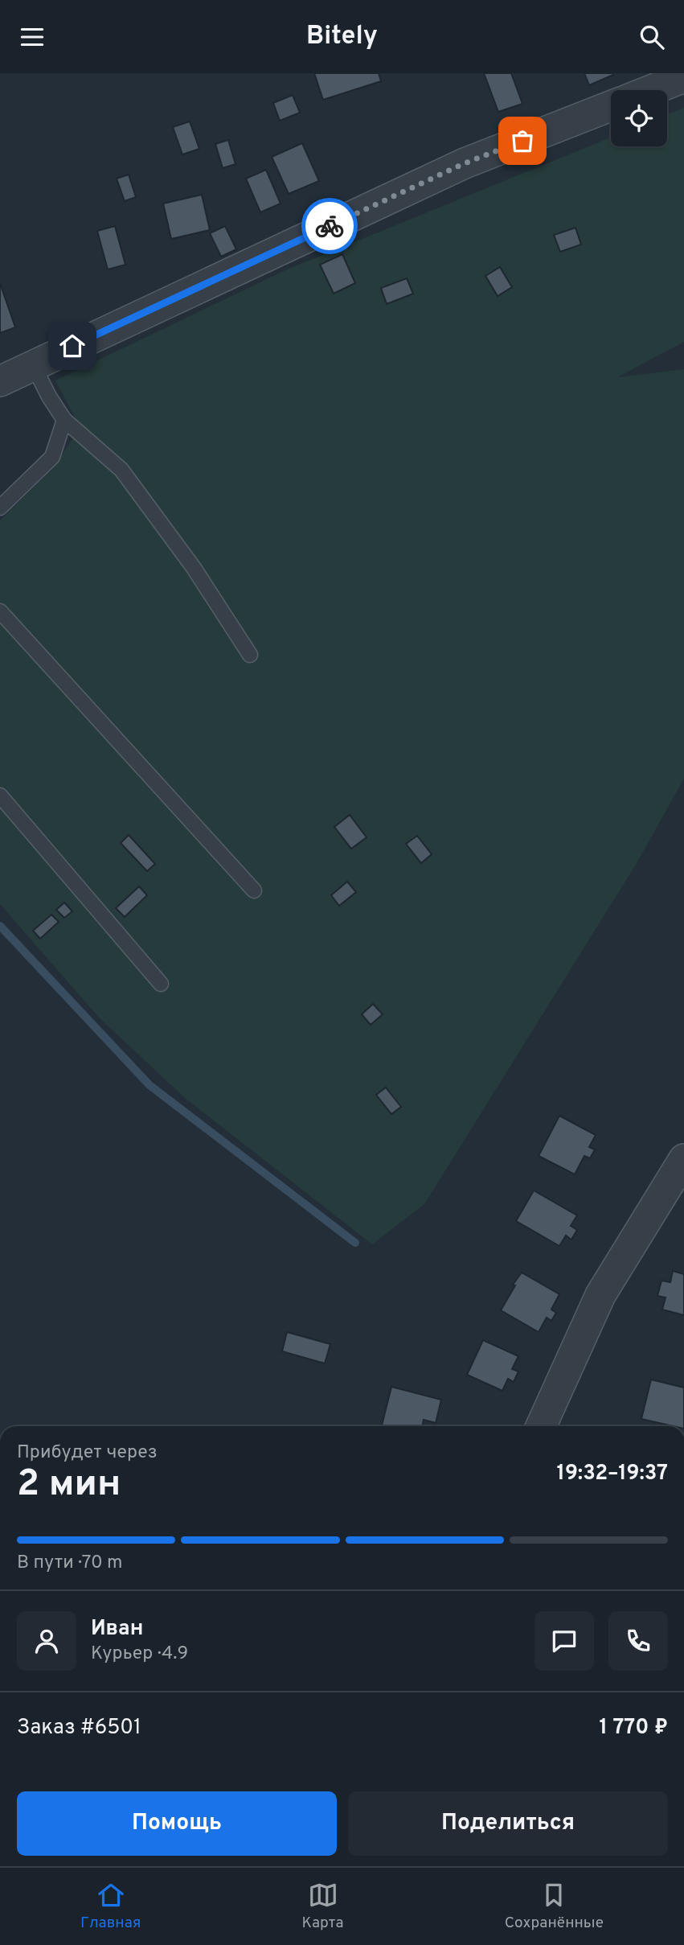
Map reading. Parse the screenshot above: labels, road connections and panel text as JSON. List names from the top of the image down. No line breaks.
{"page":{"header":"Bitely","heading":["2 мин","Прибудет через","19:32–19:37"],"panel":["Иван","Курьер · 4.9","Заказ #6501","1 770 ₽"],"bar":"В пути · 70 m","buttons":["Помощь","Поделиться"],"tabs":["Главная","Карта","Сохранённые"]}}
